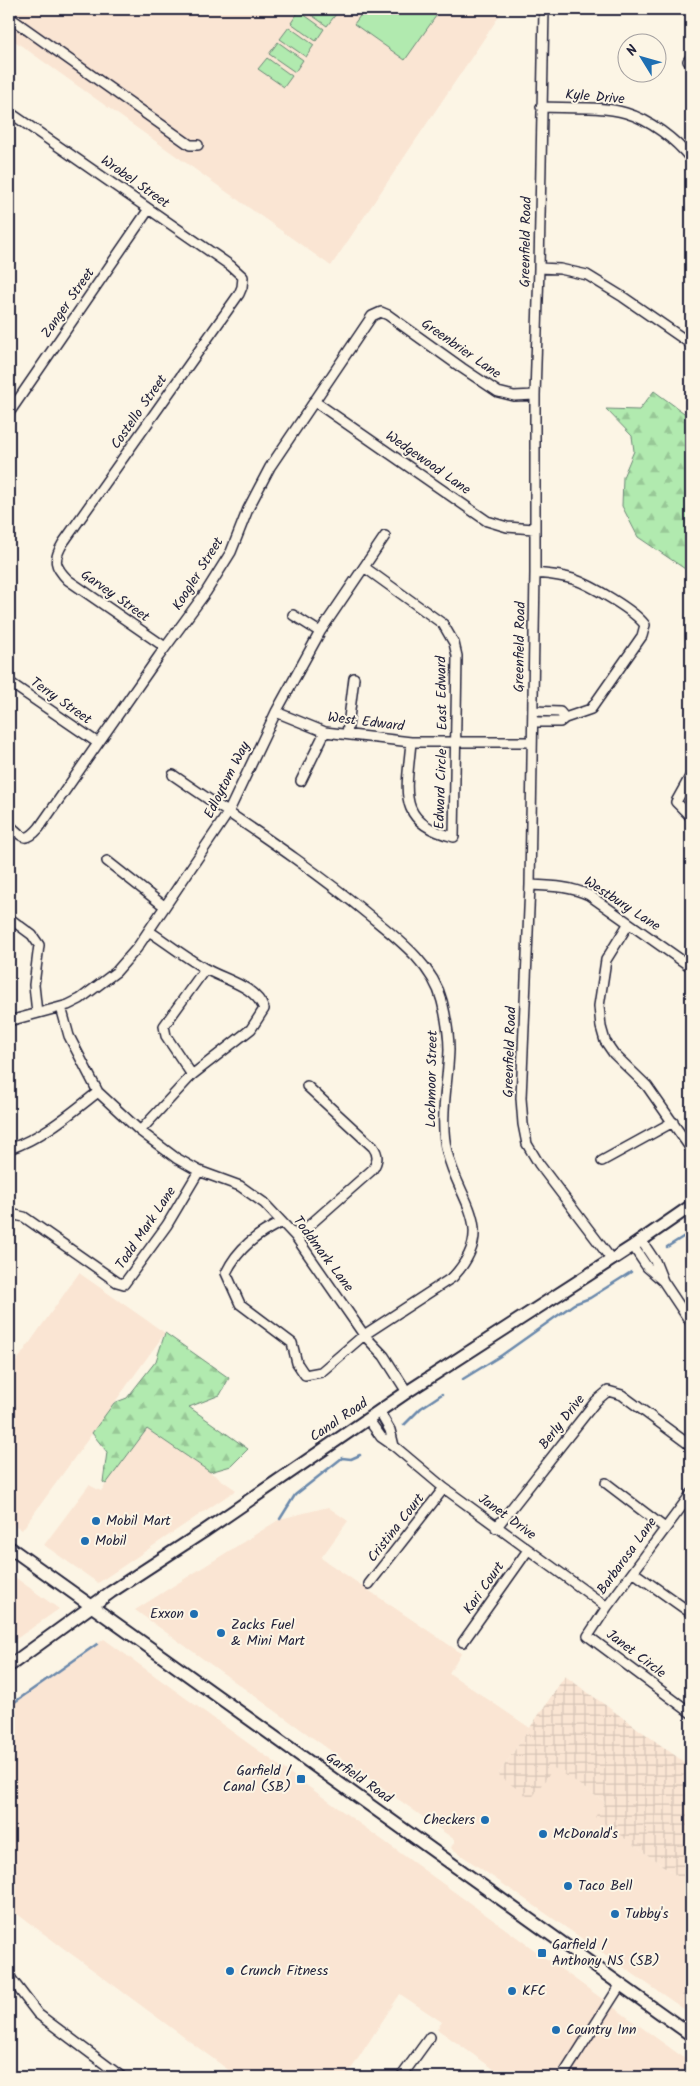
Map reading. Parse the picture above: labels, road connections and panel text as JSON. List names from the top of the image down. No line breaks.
{"streets":{"main road":["Canal Road","Garfield Road"],"street":["Kyle Drive","Wrobel Street","Greenfield Road","Zanger Street","Greenbrier Lane","Costello Street","Wedgewood Lane","Koogler Street","Garvey Street","East Edward","Terry Street","West Edward","Edloytom Way","Edward Circle","Westbury Lane","Lochmoor Street","Todd Mark Lane","Toddmark Lane","Berly Drive","Janet Drive","Cristina Court","Barbarosa Lane","Kari Court","Janet Circle"]},"crossings":[["Kyle Drive","Greenfield Road"],["Wrobel Street","Zanger Street"],["Wrobel Street","Costello Street"],["Greenfield Road","Greenbrier Lane"],["Greenfield Road","Wedgewood Lane"],["Greenfield Road","West Edward"],["Greenfield Road","Westbury Lane"],["Greenfield Road","Canal Road"],["Greenbrier Lane","Koogler Street"],["Costello Street","Garvey Street"],["Wedgewood Lane","Koogler Street"],["Koogler Street","Garvey Street"],["Koogler Street","Terry Street"],["East Edward","West Edward"],["East Edward","Edloytom Way"],["East Edward","Edward Circle"],["West Edward","Edloytom Way"],["West Edward","Edward Circle"],["Edloytom Way","Lochmoor Street"],["Lochmoor Street","Toddmark Lane"],["Todd Mark Lane","Toddmark Lane"],["Toddmark Lane","Canal Road"],["Canal Road","Janet Drive"],["Canal Road","Garfield Road"],["Berly Drive","Janet Drive"],["Janet Drive","Cristina Court"],["Janet Drive","Barbarosa Lane"],["Janet Drive","Kari Court"],["Barbarosa Lane","Janet Circle"]],"places":{"other":["Mobil Mart","Mobil","Exxon","Zacks Fuel & Mini Mart","Checkers","McDonald's","Taco Bell","Tubby's","Crunch Fitness","KFC","Country Inn"],"transit":["Garfield / Canal (SB)","Garfield / Anthony NS (SB)"]},"north":"top left"}
